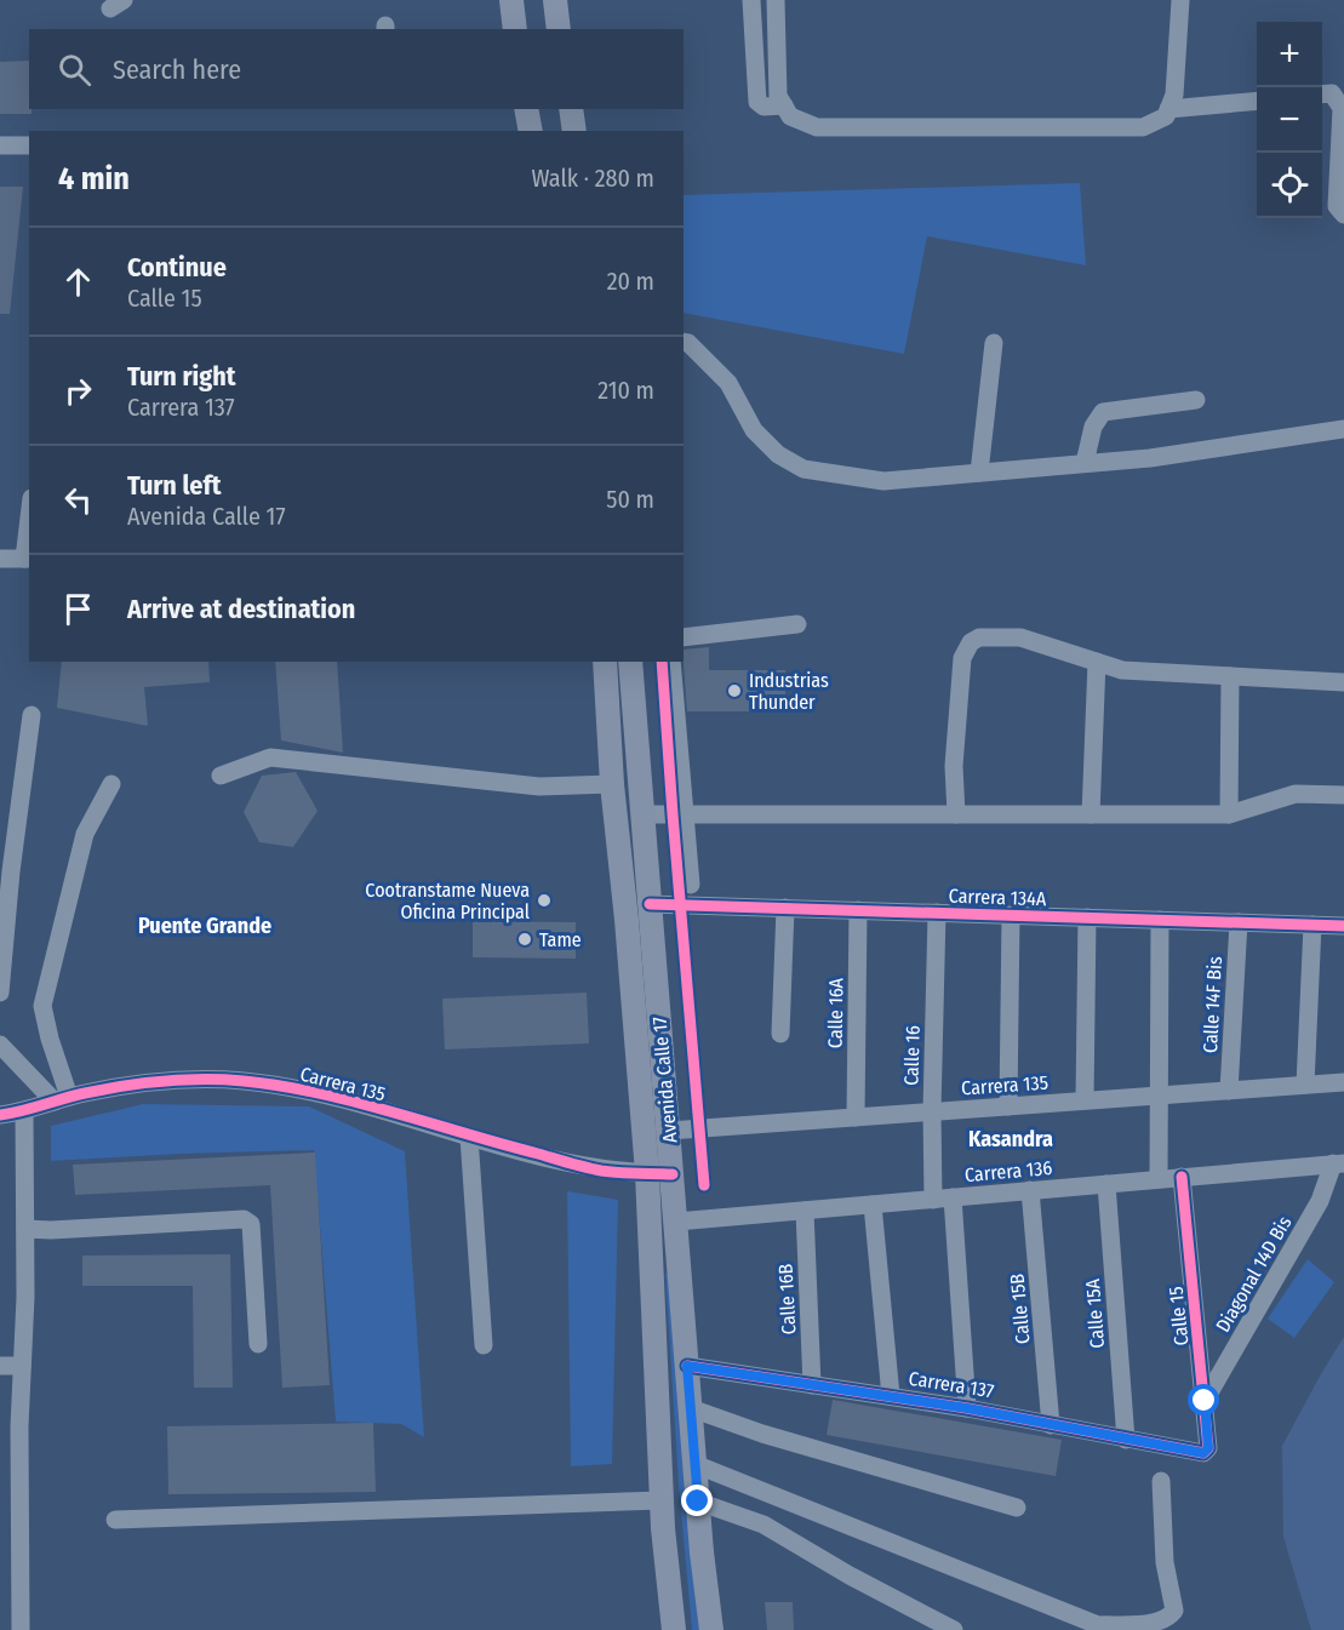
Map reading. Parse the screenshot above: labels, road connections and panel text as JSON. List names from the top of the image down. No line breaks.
{"streets":{"main road":["Avenida Calle 17"],"street":["Carrera 134A","Calle 14F Bis","Calle 16A","Calle 16","Carrera 135","Carrera 136","Diagonal 14D Bis","Calle 16B","Calle 15B","Calle 15A","Calle 15","Carrera 137"]},"crossings":[["Carrera 134A","Calle 14F Bis"],["Carrera 134A","Calle 16A"],["Carrera 134A","Calle 16"],["Carrera 134A","Avenida Calle 17"],["Calle 14F Bis","Carrera 135"],["Calle 16A","Carrera 135"],["Calle 16","Carrera 135"],["Calle 16","Carrera 136"],["Avenida Calle 17","Carrera 135"],["Avenida Calle 17","Carrera 136"],["Avenida Calle 17","Carrera 137"],["Carrera 136","Diagonal 14D Bis"],["Carrera 136","Calle 16B"],["Carrera 136","Calle 15B"],["Carrera 136","Calle 15A"],["Carrera 136","Calle 15"],["Diagonal 14D Bis","Calle 15"],["Calle 16B","Carrera 137"],["Calle 15B","Carrera 137"],["Calle 15A","Carrera 137"],["Calle 15","Carrera 137"]],"districts":["Puente Grande","Kasandra"],"places":["Industrias Thunder","Cootranstame Nueva Oficina Principal","Tame"],"page":{"map_buttons":["+","−"],"search":"Search here","heading":["4 min","Walk · 280 m"],"list":[["Continue","Calle 15","20 m"],["Turn right","Carrera 137","210 m"],["Turn left","Avenida Calle 17","50 m"],"Arrive at destination"]}}
